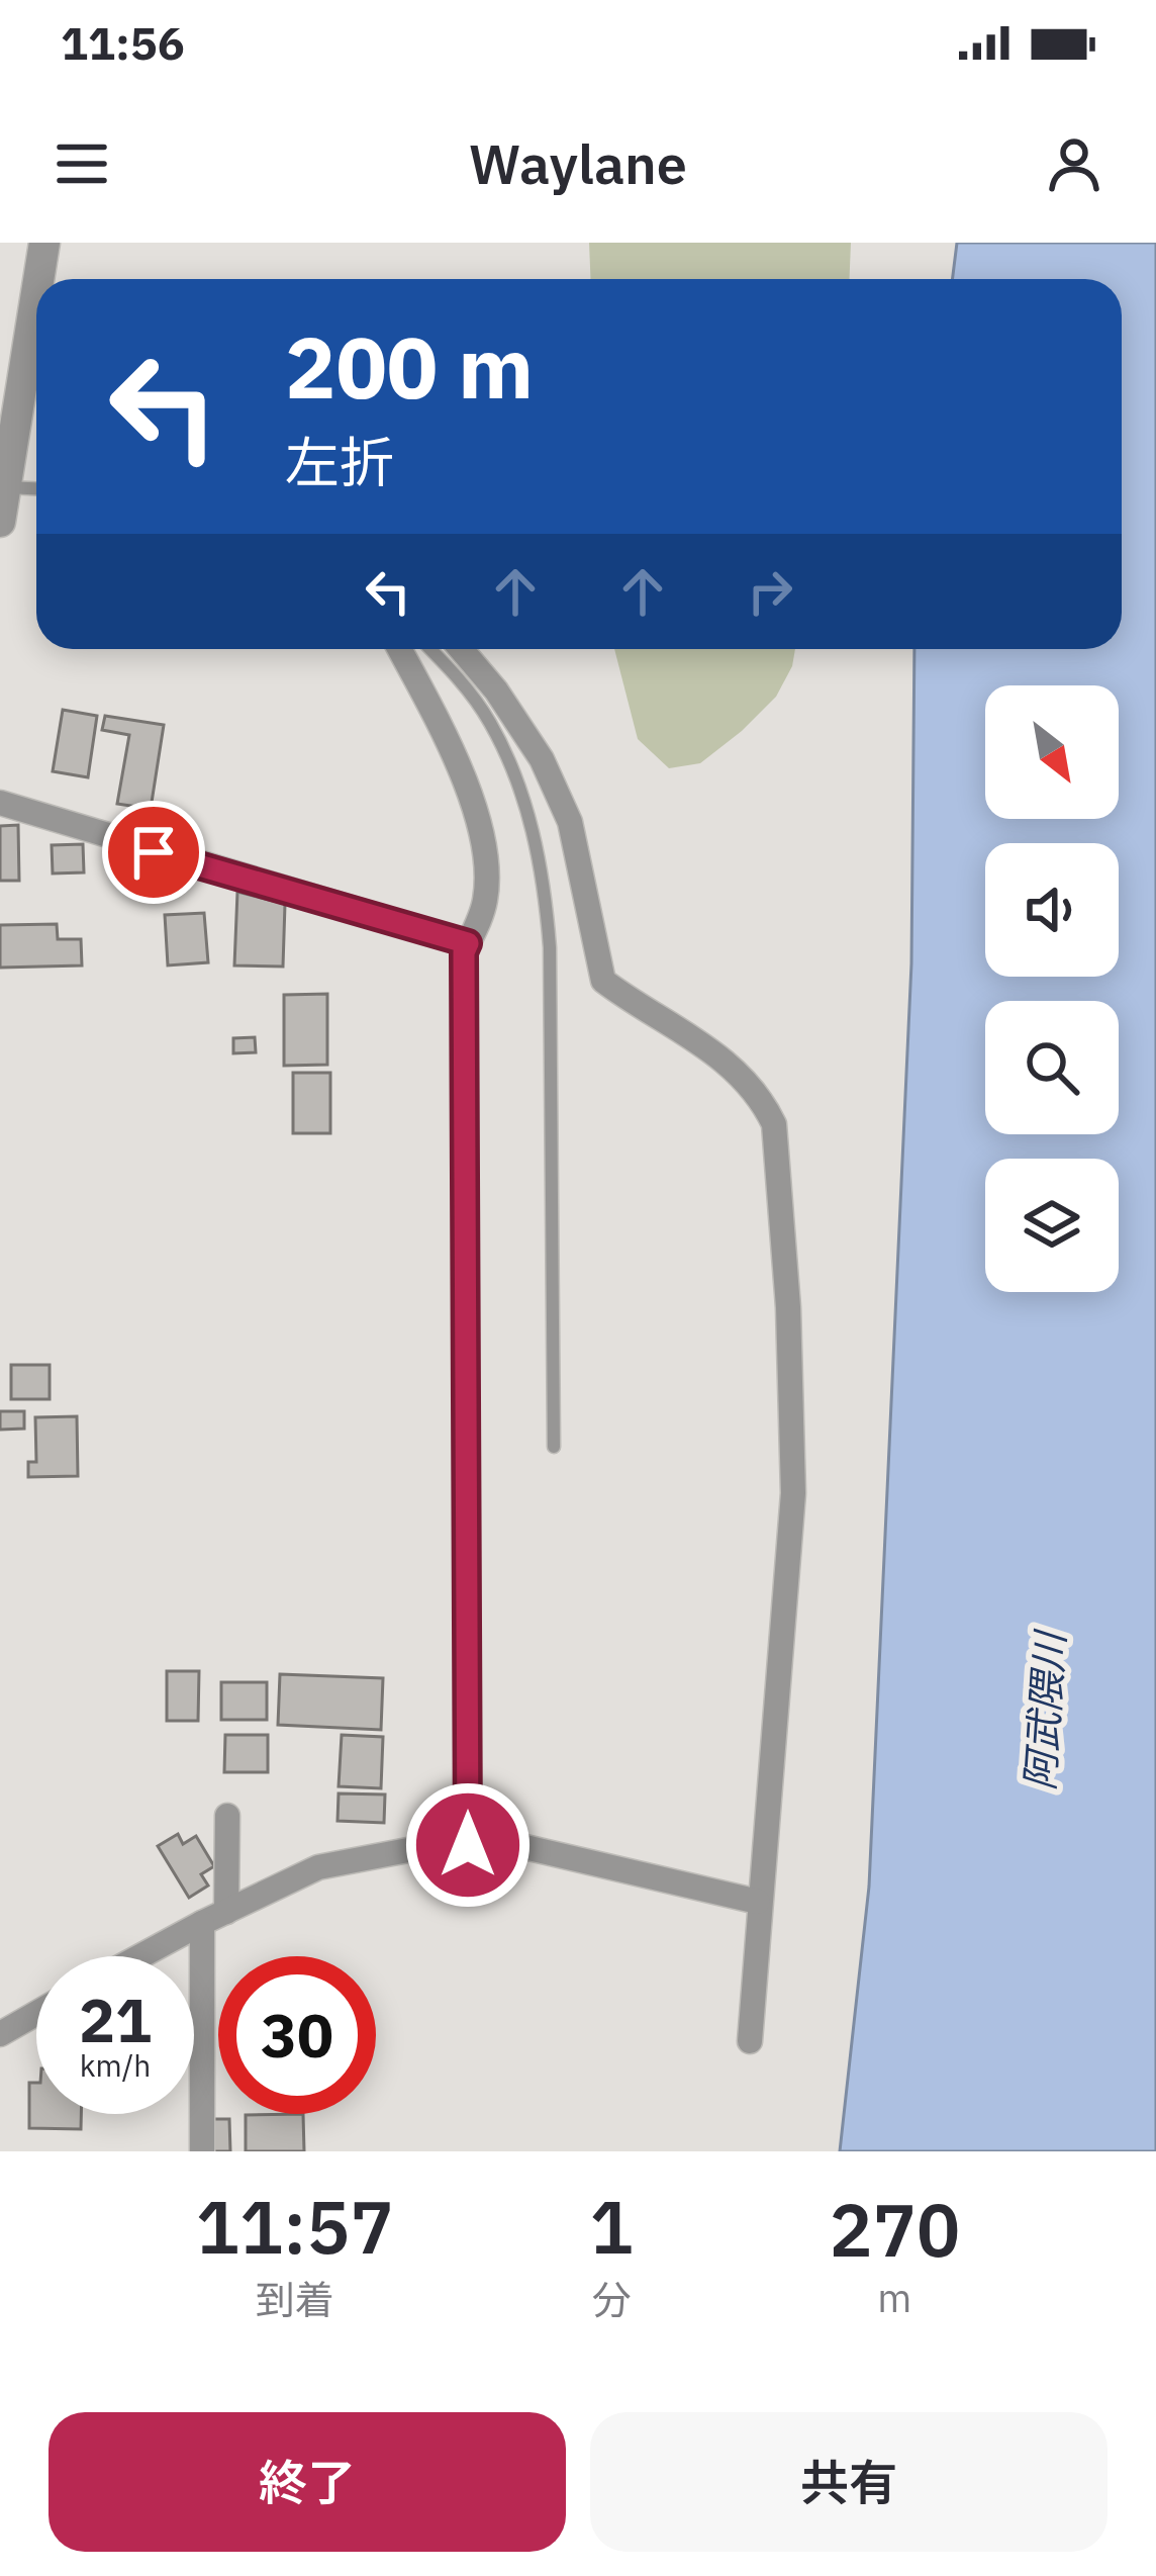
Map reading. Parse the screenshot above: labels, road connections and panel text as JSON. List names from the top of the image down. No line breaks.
{"water":["阿武隈川"],"north":"bottom right","page":{"status":"11:56","header":"Waylane","turn":["200 m","左折"],"speed":"21 km/h","limit":"30","eta":["11:57","到着","1","分","270","m"],"buttons":["終了","共有"]}}
